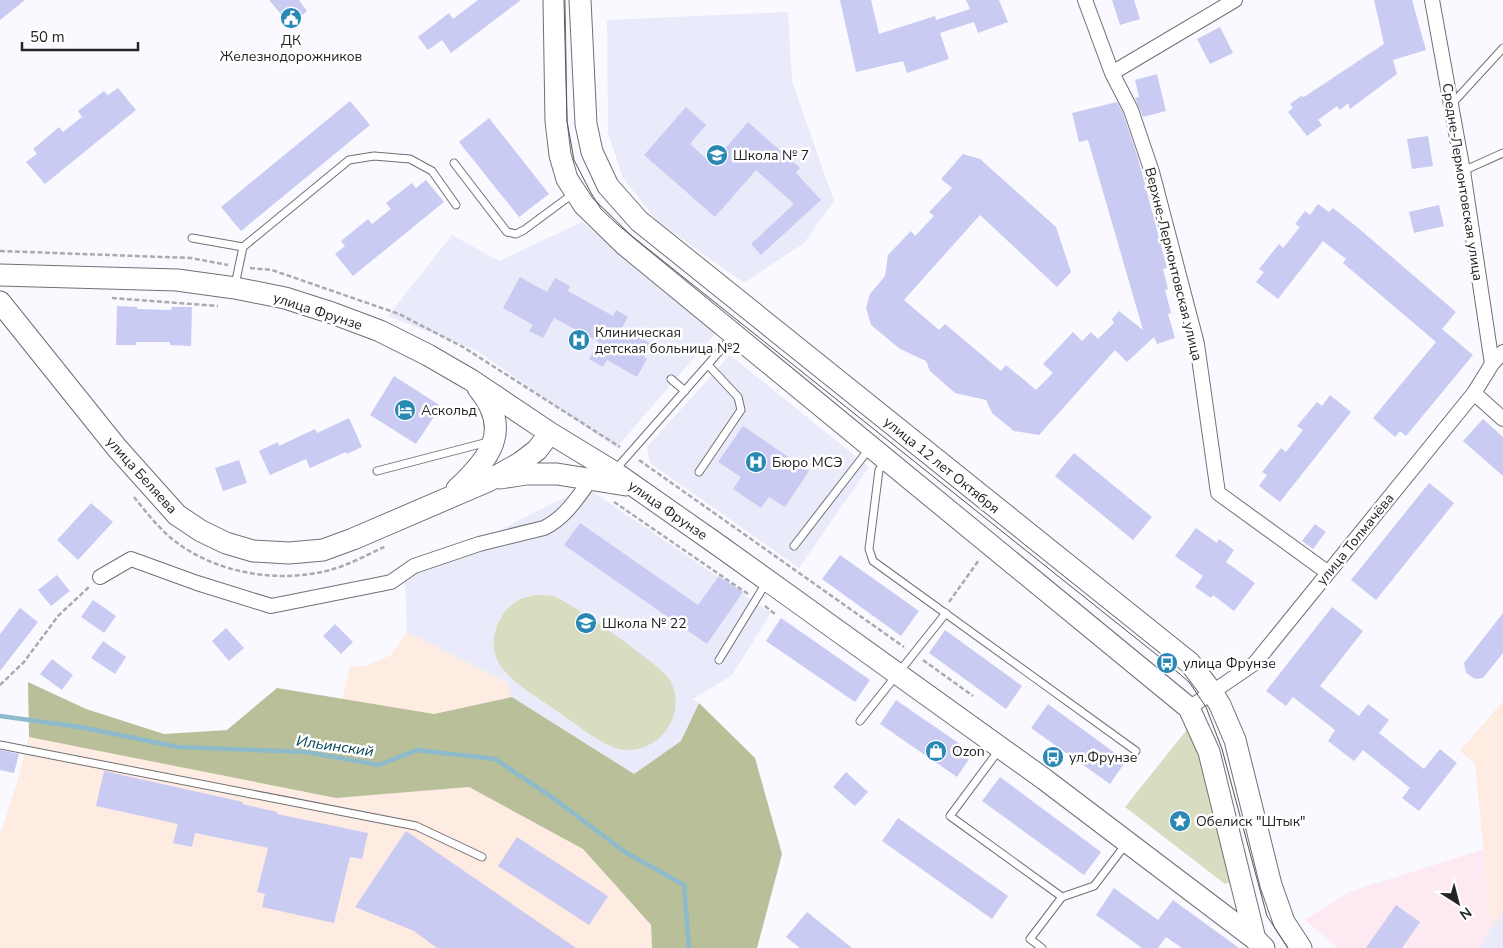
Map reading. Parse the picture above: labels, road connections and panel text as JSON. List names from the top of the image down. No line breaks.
{"streets":{"main road":["улица Фрунзе","улица 12 лет Октября","улица Беляева"],"street":["Средне-Лермонтовская улица","Верхне-Лермонтовская улица","улица Толмачёва"]},"crossings":[["Средне-Лермонтовская улица","улица Толмачёва"],["Верхне-Лермонтовская улица","улица Толмачёва"],["улица 12 лет Октября","улица Толмачёва"]],"water":["Ильинский"],"places":{"public building":["ДК Железнодорожников"],"school or university":["Школа № 7","Школа № 22"],"hospital":["Клиническая детская больница №2","Бюро МСЭ"],"hotel":["Аскольд"],"bus stop":["улица Фрунзе","ул.Фрунзе"],"shop":["Ozon"],"place":["Обелиск \"Штык\""]},"scale_bar":"50 m","north":"bottom right"}
